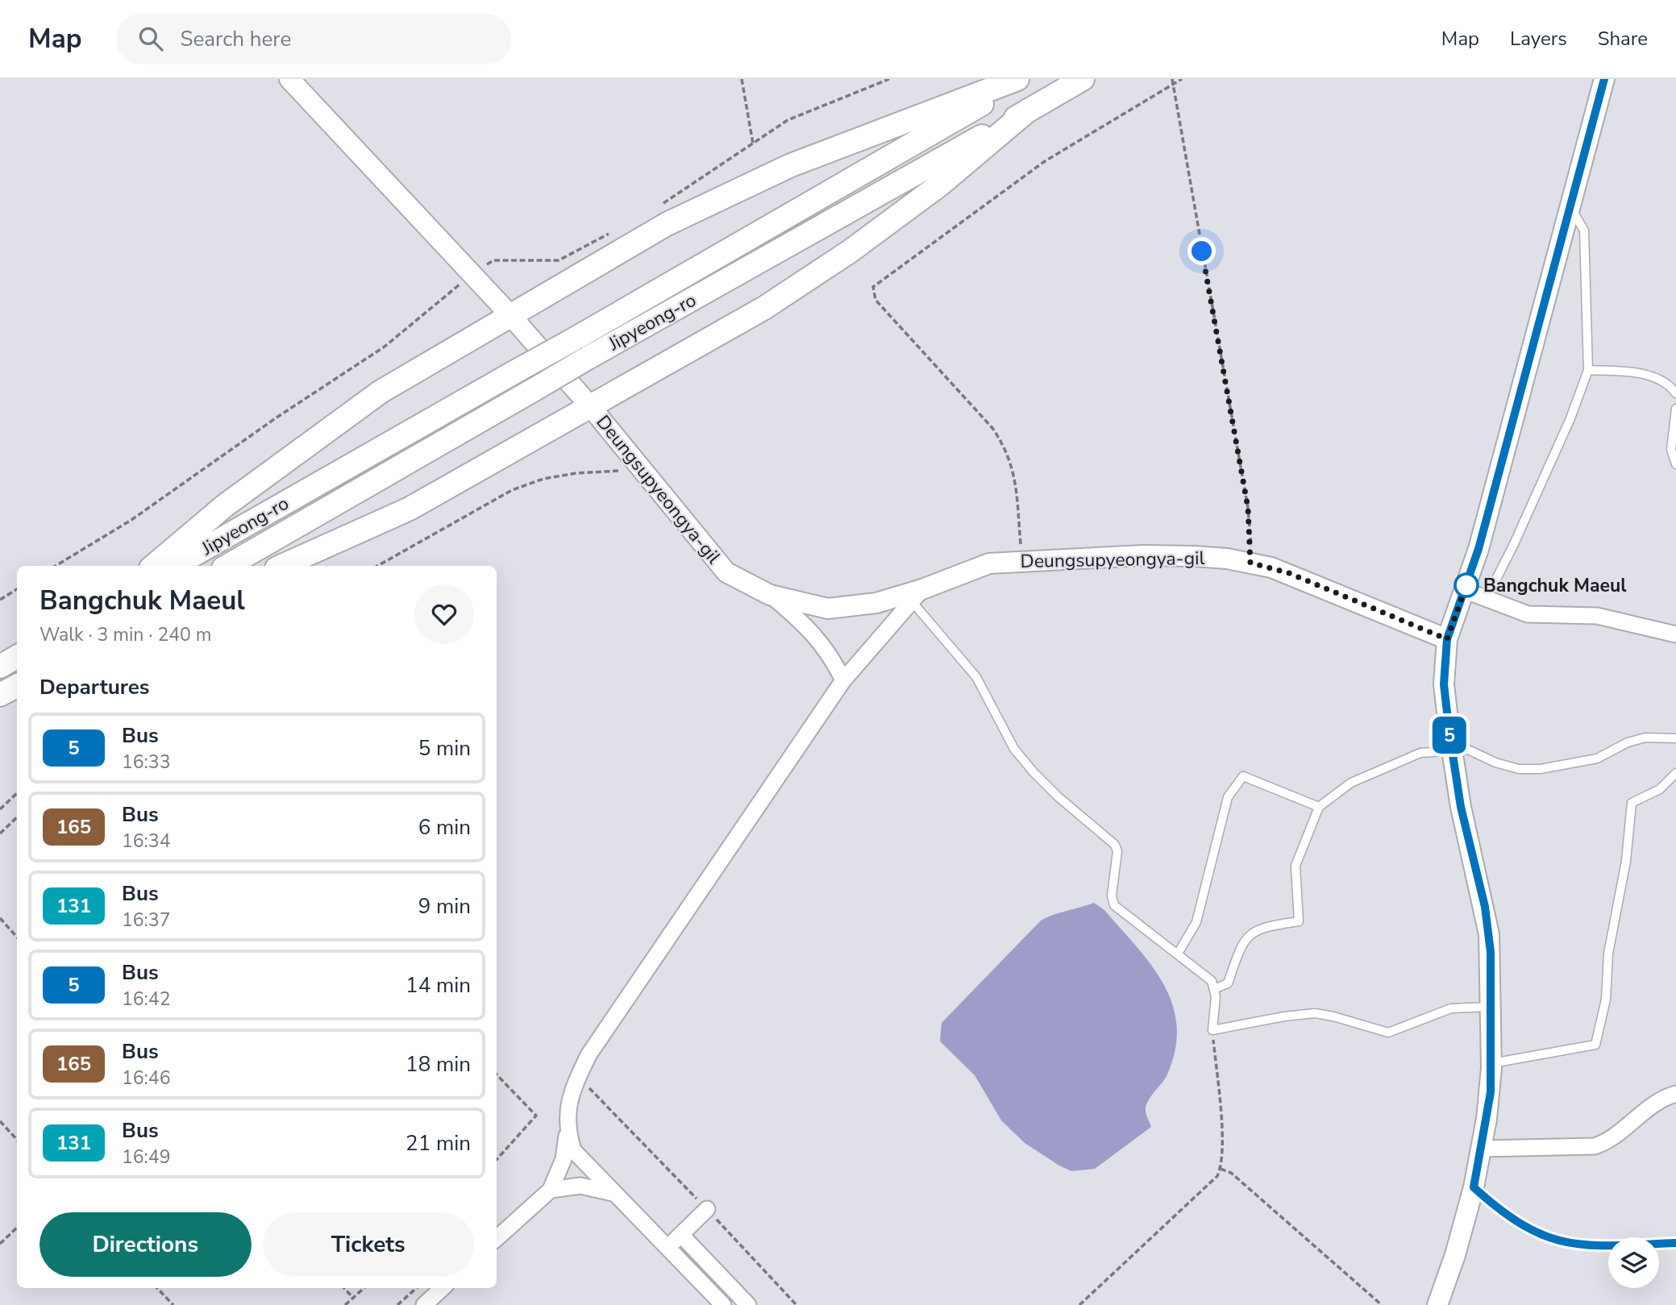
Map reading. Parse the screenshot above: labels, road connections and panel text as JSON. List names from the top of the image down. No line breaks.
{"streets":{"main road":["Jipyeong-ro"],"street":["Deungsupyeongya-gil"]},"places":["Bangchuk Maeul"],"lines":["bus line 5"],"page":{"header":"Map","search":"Search here","nav":["Map","Layers","Share"],"on_map":"5","heading":[["Bangchuk Maeul","Walk · 3 min · 240 m"],"Departures"],"list":[{"mark":"5","name":"Bus","note":"16:33","value":"5 min"},{"mark":"165","name":"Bus","note":"16:34","value":"6 min"},{"mark":"131","name":"Bus","note":"16:37","value":"9 min"},{"mark":"5","name":"Bus","note":"16:42","value":"14 min"},{"mark":"165","name":"Bus","note":"16:46","value":"18 min"},{"mark":"131","name":"Bus","note":"16:49","value":"21 min"}],"buttons":["Directions","Tickets"]}}
